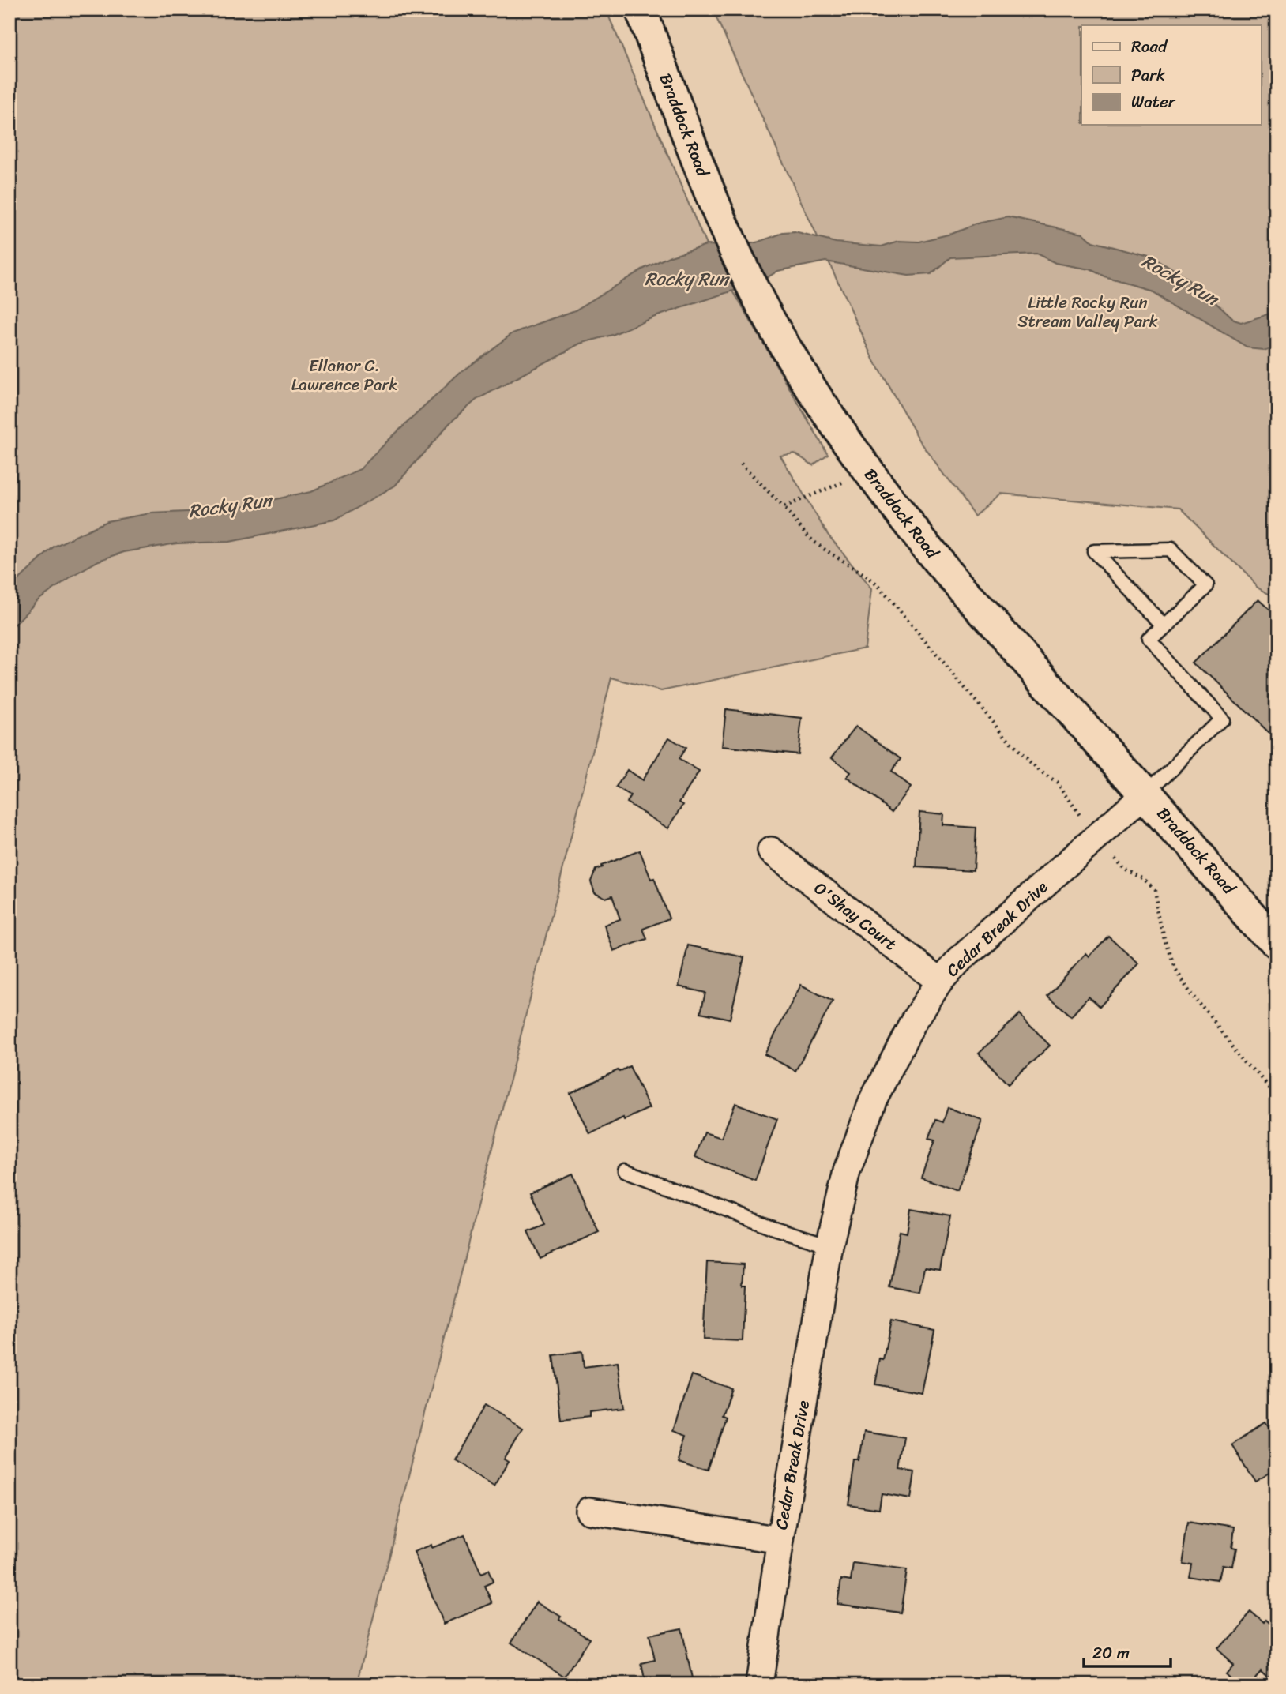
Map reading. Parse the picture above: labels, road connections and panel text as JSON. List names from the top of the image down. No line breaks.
{"streets":{"main road":["Braddock Road"],"street":["O'Shay Court","Cedar Break Drive"]},"crossings":[["Braddock Road","Cedar Break Drive"],["O'Shay Court","Cedar Break Drive"]],"water":["Rocky Run"],"parks":["Little Rocky Run Stream Valley Park","Ellanor C. Lawrence Park"],"legend":["Road","Park","Water"],"scale_bar":"20 m"}
